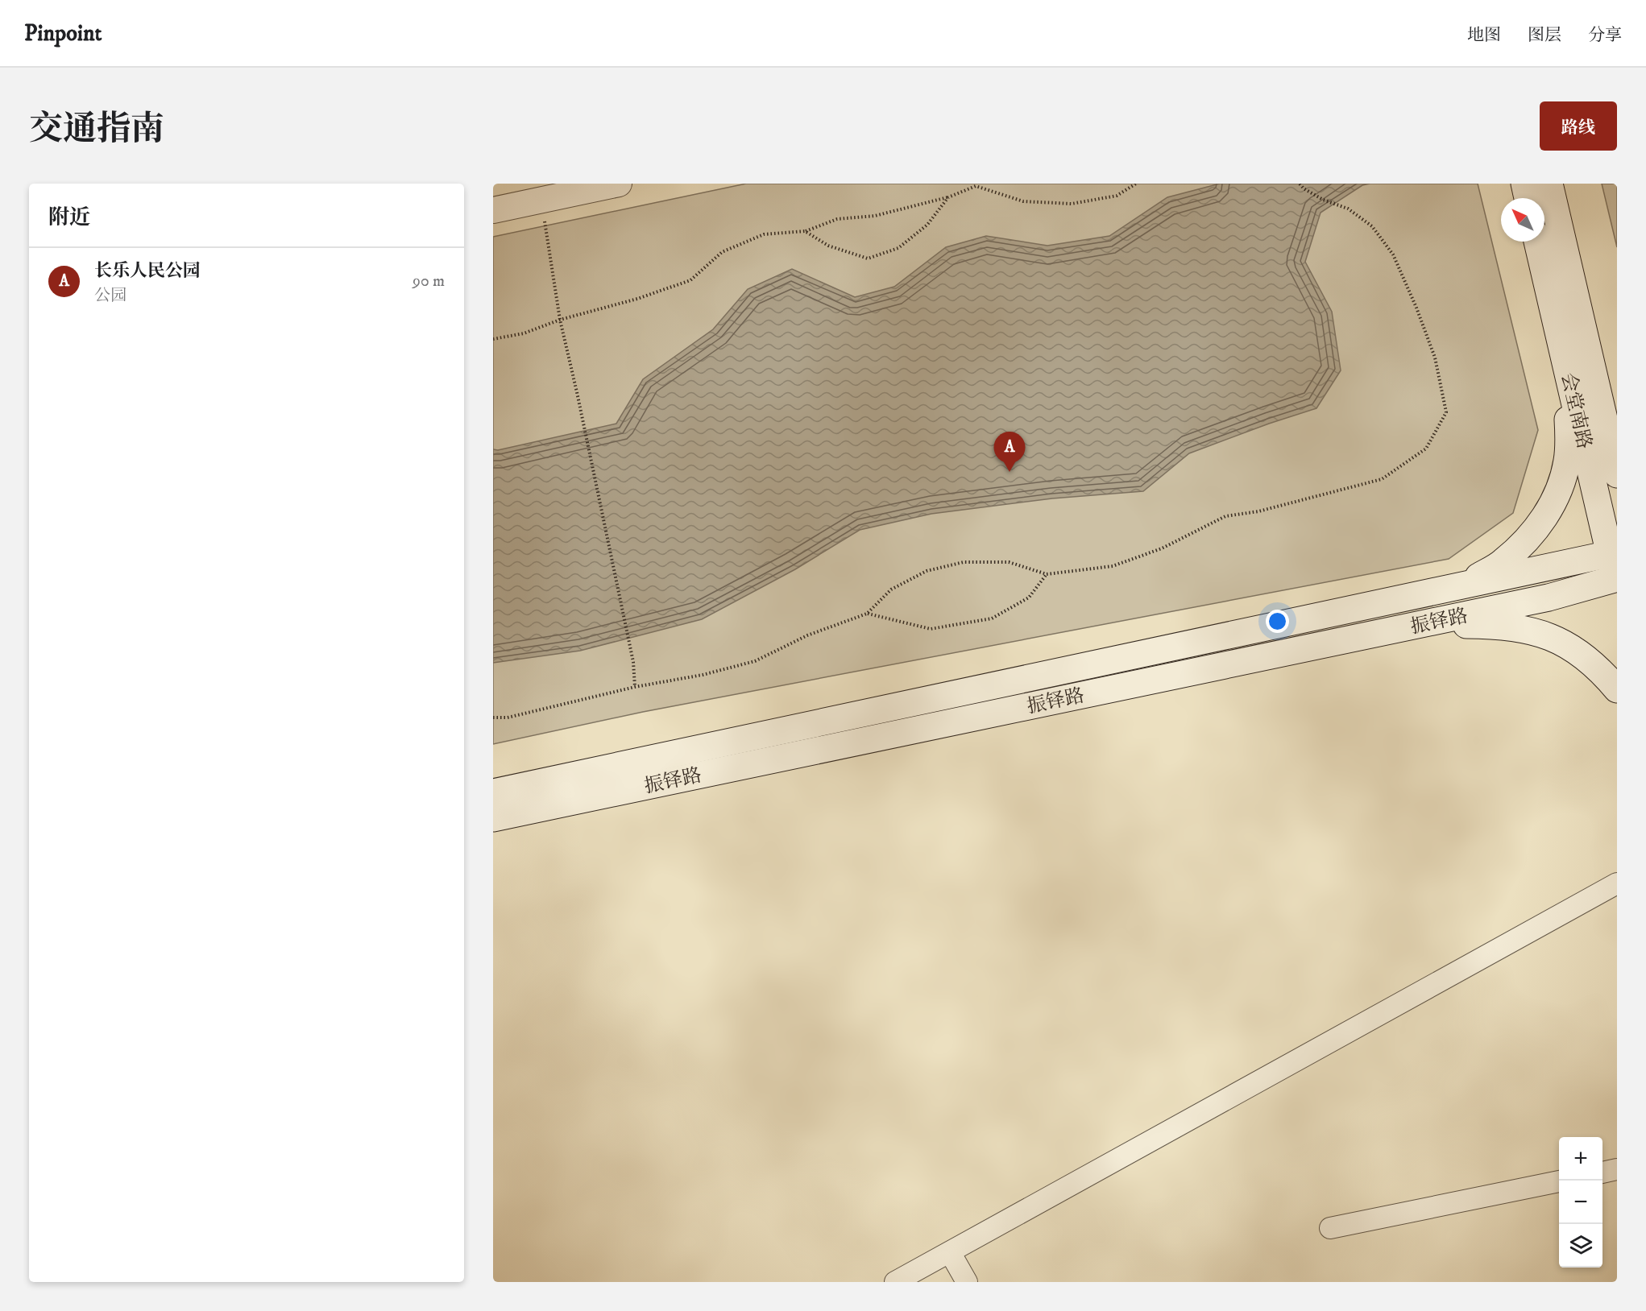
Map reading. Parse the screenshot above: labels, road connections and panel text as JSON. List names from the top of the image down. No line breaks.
{"streets":{"main road":["会堂南路","振铎路"]},"crossings":[["会堂南路","振铎路"]],"north":"top left","page":{"header":"Pinpoint","nav":["地图","图层","分享"],"title":"交通指南","buttons":"路线","heading":"附近","list":[{"mark":"A","name":"长乐人民公园","note":"公园","value":"90 m"}],"pins":"A","map_buttons":["+","−"]}}
